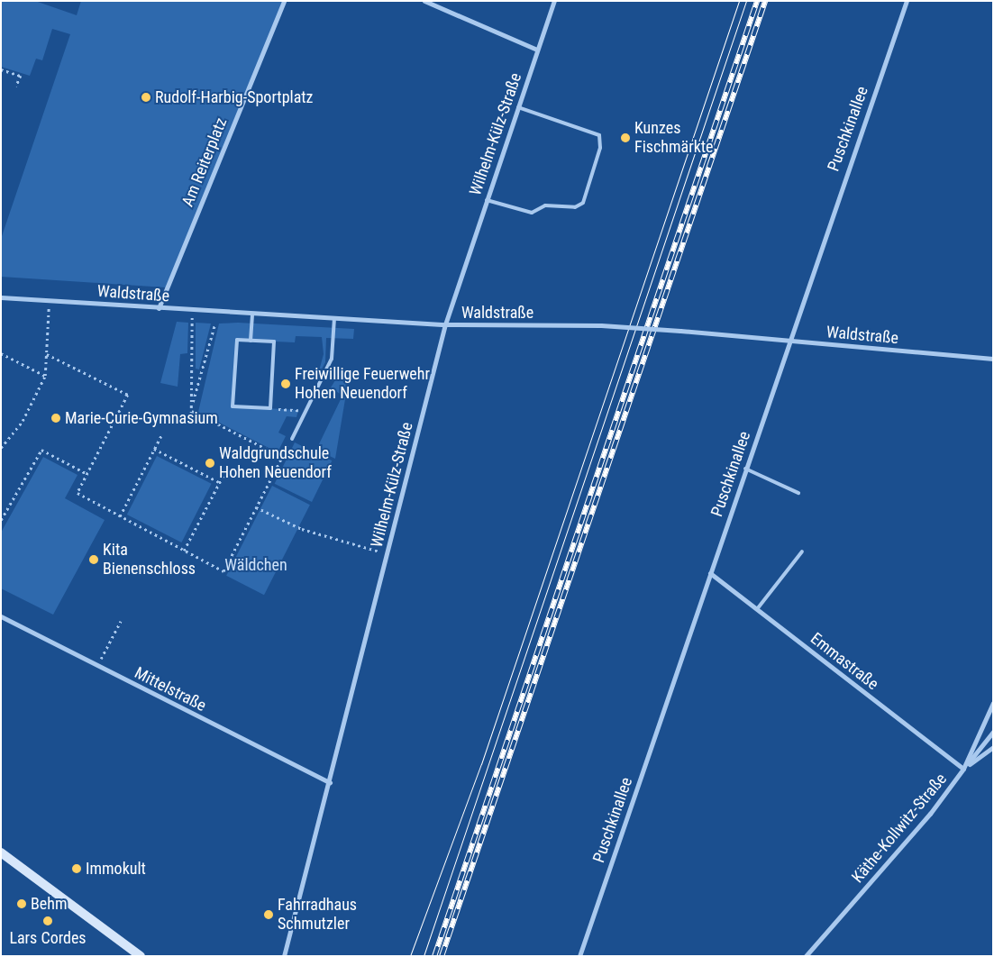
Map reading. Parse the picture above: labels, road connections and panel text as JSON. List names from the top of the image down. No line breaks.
{"streets":{"street":["Puschkinallee","Wilhelm-Külz-Straße","Am Reiterplatz","Waldstraße","Emmastraße","Mittelstraße","Käthe-Kollwitz-Straße"]},"crossings":[["Puschkinallee","Waldstraße"],["Puschkinallee","Emmastraße"],["Wilhelm-Külz-Straße","Waldstraße"],["Wilhelm-Külz-Straße","Mittelstraße"],["Am Reiterplatz","Waldstraße"],["Emmastraße","Käthe-Kollwitz-Straße"]],"parks":["Wäldchen"],"places":["Rudolf-Harbig-Sportplatz","Kunzes Fischmärkte","Freiwillige Feuerwehr Hohen Neuendorf","Marie-Curie-Gymnasium","Waldgrundschule Hohen Neuendorf","Kita Bienenschloss","Immokult","Behm","Fahrradhaus Schmutzler","Lars Cordes"]}
